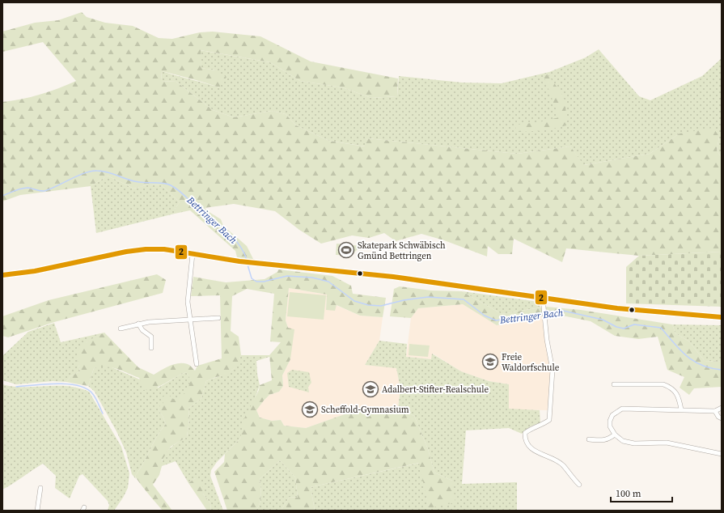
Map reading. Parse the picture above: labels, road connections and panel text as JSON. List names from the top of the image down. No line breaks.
{"water":["Bettringer Bach"],"places":{"sports":["Skatepark Schwäbisch Gmünd Bettringen"],"school or university":["Freie Waldorfschule","Adalbert-Stifter-Realschule","Scheffold-Gymnasium"]},"lines":["transit line 2"],"scale_bar":"100 m"}
